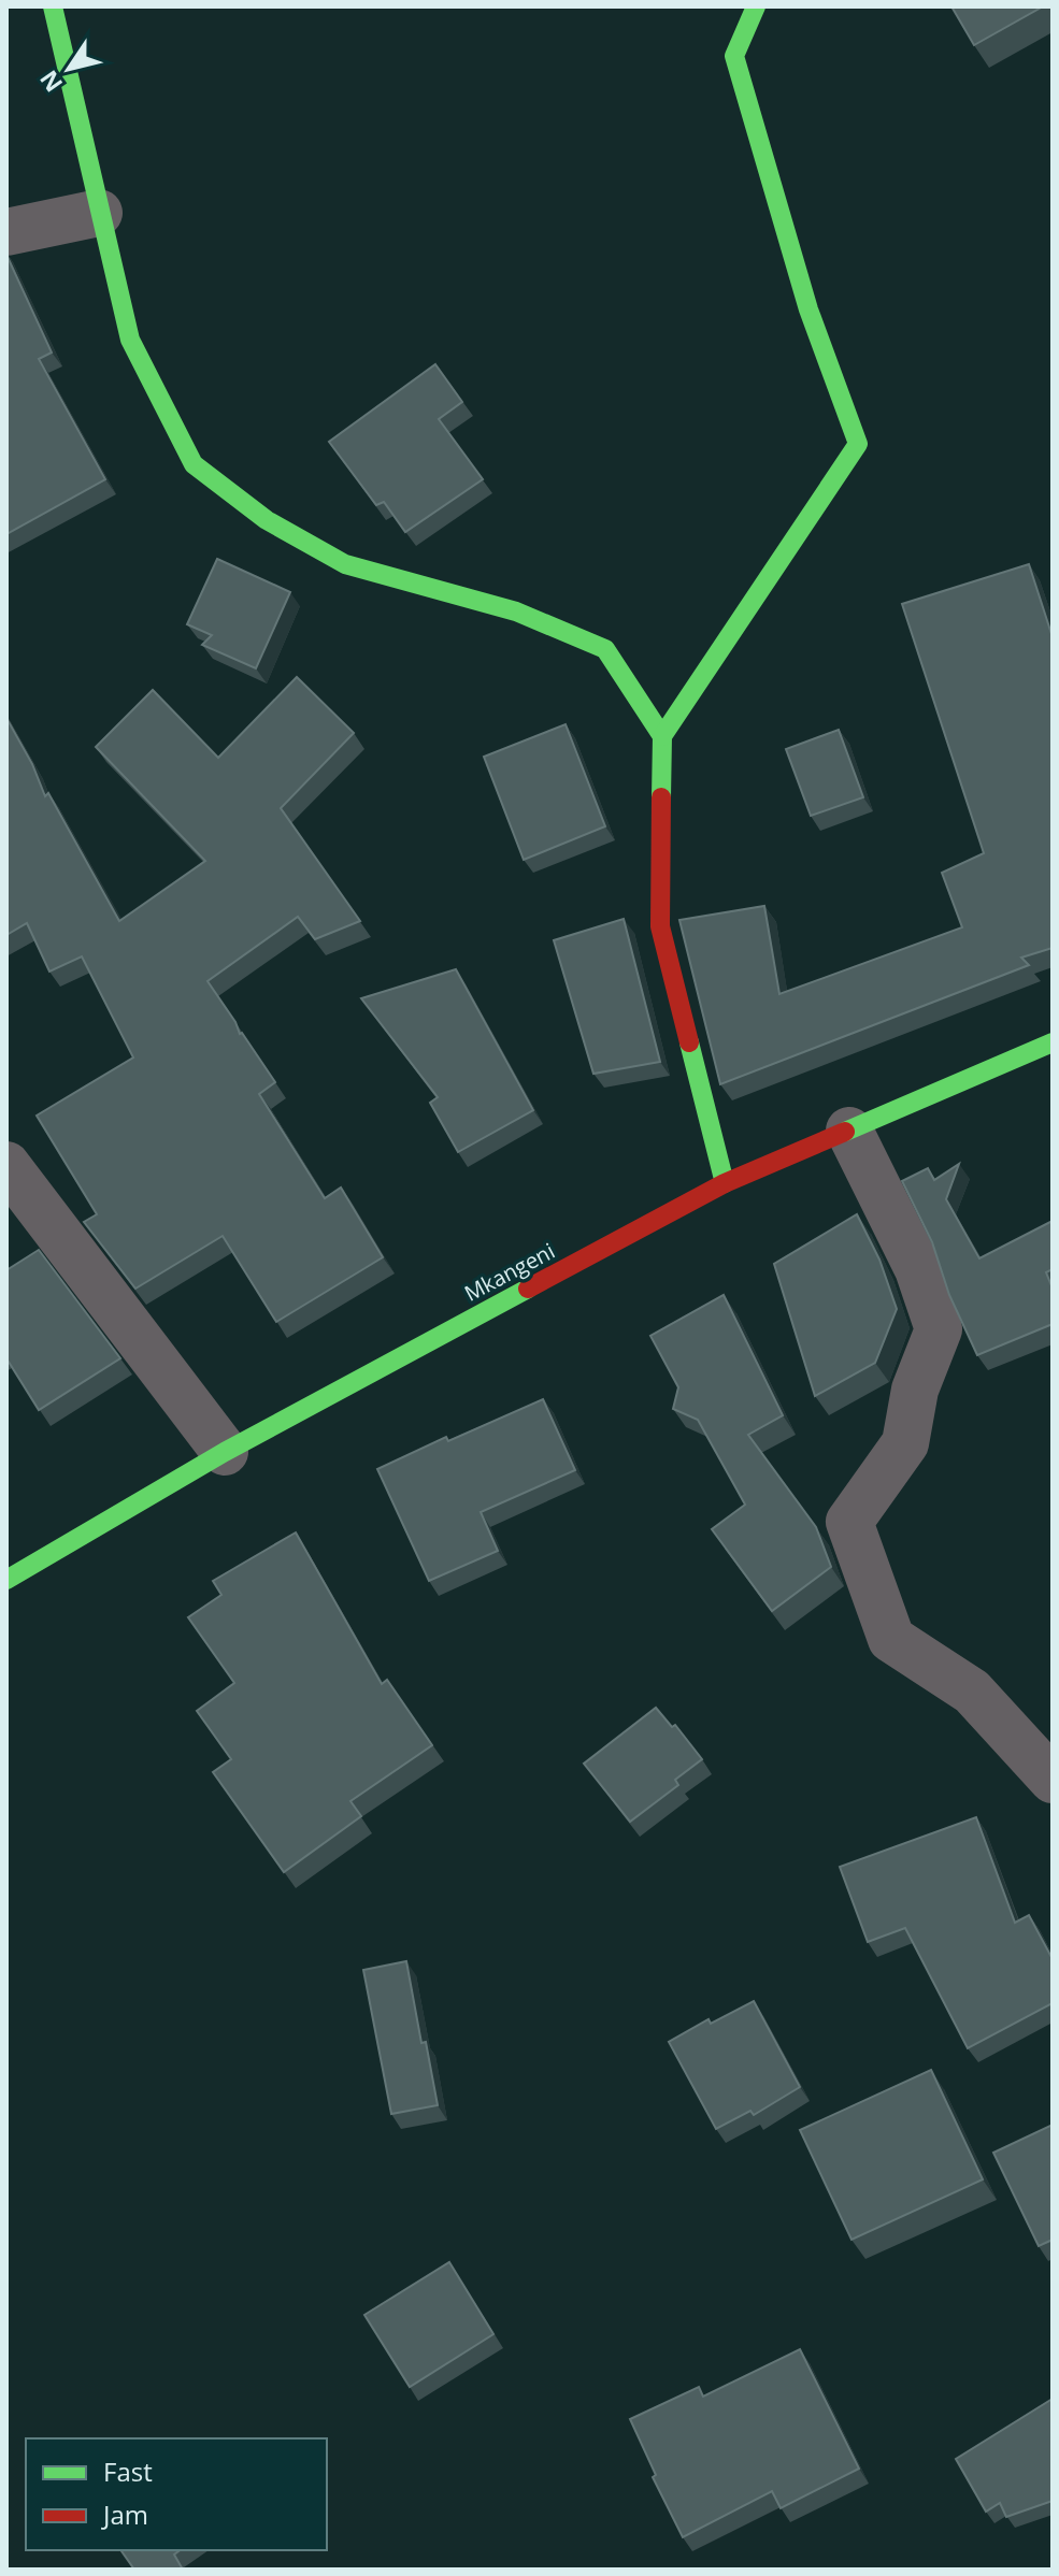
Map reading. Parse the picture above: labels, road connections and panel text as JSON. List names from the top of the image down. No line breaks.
{"streets":{"street":["Mkangeni"]},"legend":["Fast","Jam"],"north":"bottom left"}
